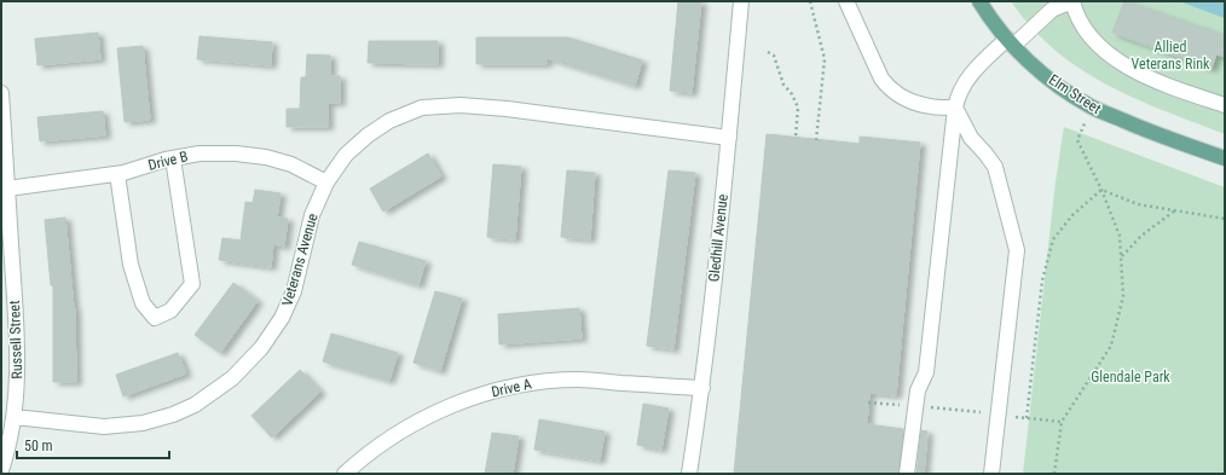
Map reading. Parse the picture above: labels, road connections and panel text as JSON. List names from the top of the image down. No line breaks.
{"streets":{"main road":["Elm Street"],"street":["Drive B","Gledhill Avenue","Veterans Avenue","Russell Street","Drive A"]},"crossings":[["Drive B","Veterans Avenue"],["Drive B","Russell Street"],["Gledhill Avenue","Veterans Avenue"],["Gledhill Avenue","Drive A"],["Veterans Avenue","Russell Street"]],"parks":["Allied Veterans Rink","Glendale Park"],"scale_bar":"50 m"}
